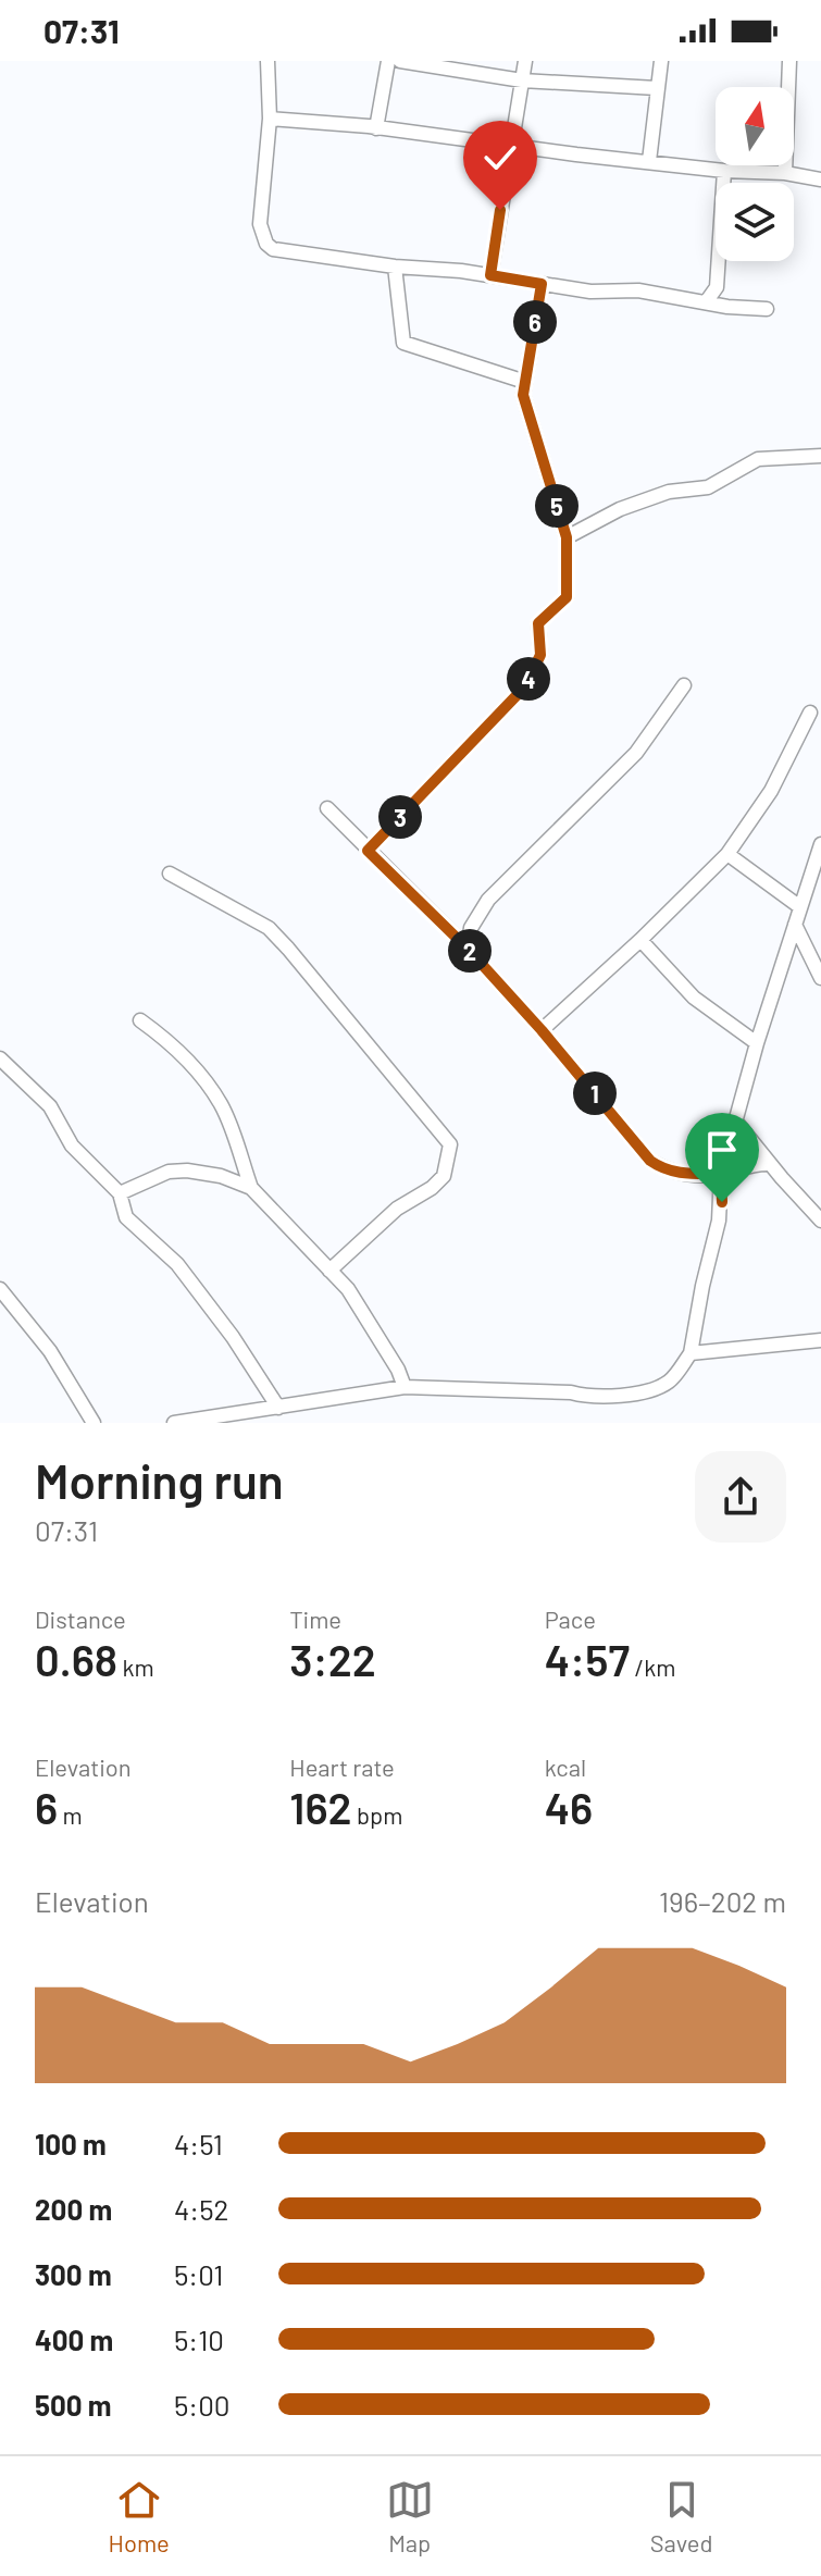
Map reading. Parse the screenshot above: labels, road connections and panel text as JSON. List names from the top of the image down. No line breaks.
{"north":"top","page":{"status":"07:31","pins":["6","5","4","3","2","1"],"heading":["Morning run","07:31"],"stats":[["Distance","0.68 km"],["Time","3:22"],["Pace","4:57 /km"],["Elevation","6 m"],["Heart rate","162 bpm"],["kcal","46"]],"chart":["Elevation","196–202 m"],"list":[{"name":"100 m","note":"4:51"},{"name":"200 m","note":"4:52"},{"name":"300 m","note":"5:01"},{"name":"400 m","note":"5:10"},{"name":"500 m","note":"5:00"}],"tabs":["Home","Map","Saved"]}}
